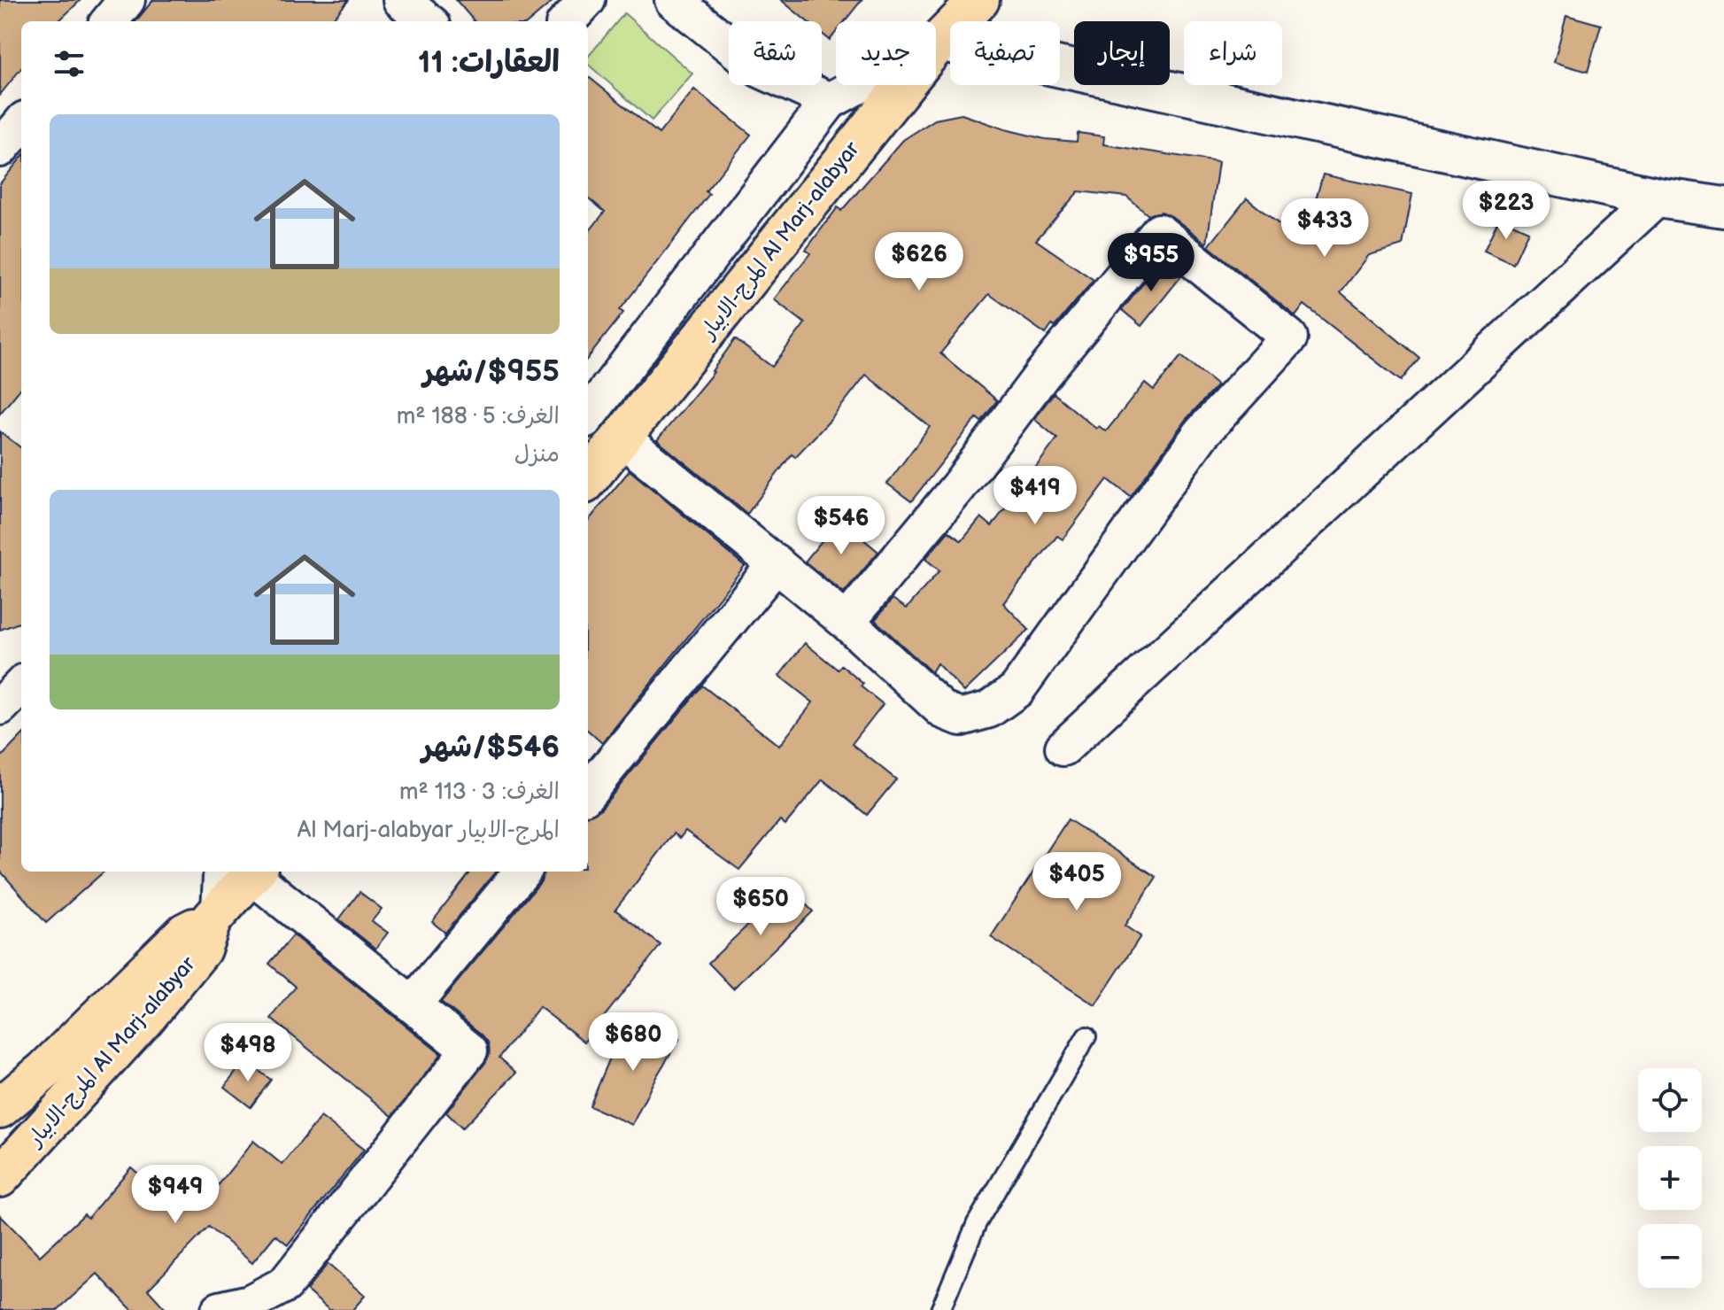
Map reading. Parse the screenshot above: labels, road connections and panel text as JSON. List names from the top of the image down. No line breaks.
{"streets":{"main road":["المرج-الابيار Al Marj-alabyar"]},"page":{"chip":["شراء","إيجار","تصفية","جديد","شقة"],"heading":"العقارات: 11","list":[{"name":"$955/شهر","note":"الغرف: 5 · 188 m² · منزل"},{"name":"$546/شهر","note":"الغرف: 3 · 113 m² · المرج-الابيار Al Marj-alabyar"}],"price":["$223","$433","$626","$955","$419","$546","$405","$650","$680","$498","$949"],"map_buttons":["+","−"]}}
